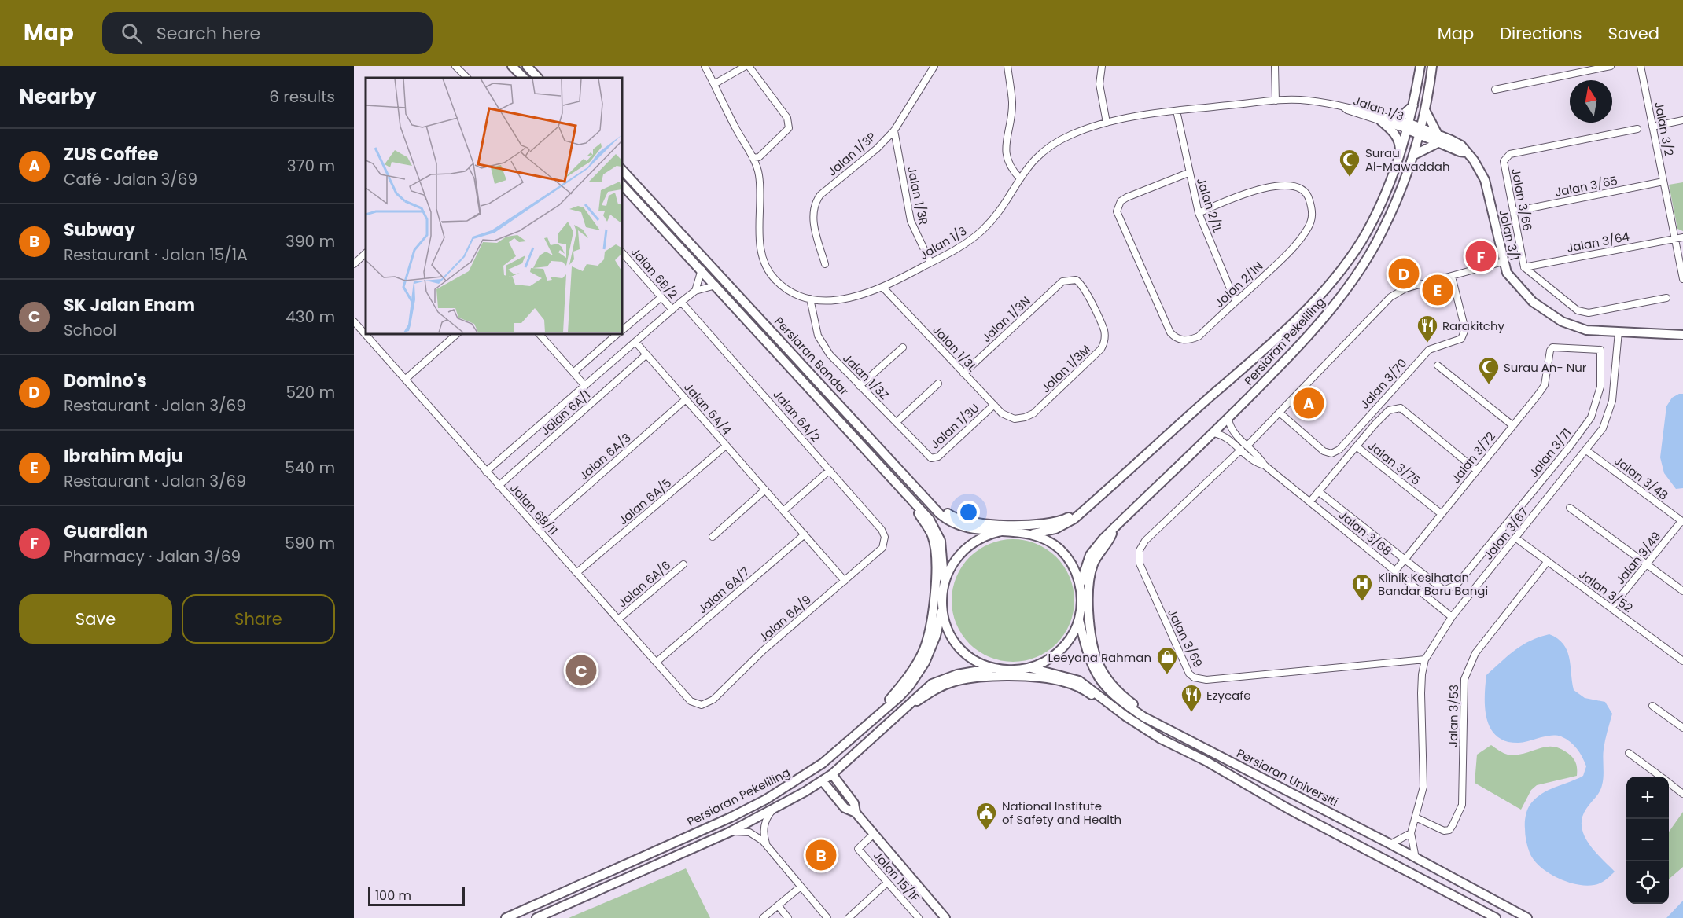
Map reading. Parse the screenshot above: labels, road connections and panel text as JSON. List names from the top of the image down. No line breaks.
{"streets":{"main road":["Jalan 3/1","Persiaran Pekeliling","Persiaran Bandar","Persiaran Universiti"],"street":["Jalan 1/3","Jalan 3/2","Jalan 1/3P","Jalan 3/65","Jalan 1/3R","Jalan 3/66","Jalan 2/1L","Jalan 3/64","Jalan 6B/2","Jalan 2/1N","Jalan 1/3N","Jalan 1/3L","Jalan 1/3M","Jalan 1/3Z","Jalan 3/70","Jalan 6A/4","Jalan 6A/1","Jalan 6A/2","Jalan 1/3U","Jalan 3/71","Jalan 6A/3","Jalan 3/72","Jalan 3/75","Jalan 3/48","Jalan 6A/5","Jalan 6B/11","Jalan 3/68","Jalan 3/67","Jalan 3/49","Jalan 6A/6","Jalan 6A/7","Jalan 3/52","Jalan 6A/9","Jalan 3/69","Jalan 3/53","Jalan 15/1F"]},"crossings":[["Jalan 1/3","Jalan 1/3R"],["Jalan 1/3","Jalan 2/1L"],["Jalan 1/3","Jalan 3/1"],["Jalan 1/3","Persiaran Pekeliling"],["Jalan 1/3","Jalan 1/3L"],["Jalan 1/3","Jalan 1/3Z"],["Jalan 3/2","Jalan 3/65"],["Jalan 3/2","Jalan 3/64"],["Jalan 1/3P","Jalan 1/3R"],["Jalan 3/65","Jalan 3/66"],["Jalan 3/66","Jalan 3/64"],["Jalan 2/1L","Jalan 2/1N"],["Jalan 3/1","Persiaran Pekeliling"],["Jalan 3/1","Jalan 3/67"],["Jalan 1/3N","Jalan 1/3L"],["Jalan 1/3N","Jalan 1/3M"],["Persiaran Pekeliling","Persiaran Bandar"],["Persiaran Pekeliling","Jalan 3/68"],["Persiaran Pekeliling","Persiaran Universiti"],["Jalan 1/3L","Jalan 1/3M"],["Jalan 1/3L","Jalan 1/3U"],["Persiaran Bandar","Persiaran Universiti"],["Jalan 1/3Z","Jalan 1/3U"],["Jalan 6A/4","Jalan 6A/1"],["Jalan 6A/4","Jalan 6A/3"],["Jalan 6A/4","Jalan 6A/5"],["Jalan 6A/4","Jalan 6A/7"],["Jalan 6A/4","Jalan 6A/9"],["Jalan 6A/1","Jalan 6B/11"],["Jalan 6A/2","Jalan 6A/9"],["Jalan 3/71","Jalan 3/72"],["Jalan 6A/3","Jalan 6B/11"],["Jalan 3/72","Jalan 3/75"],["Jalan 3/72","Jalan 3/68"],["Jalan 3/48","Jalan 3/67"],["Jalan 3/48","Jalan 3/49"],["Jalan 6A/5","Jalan 6B/11"],["Jalan 6B/11","Jalan 6A/6"],["Jalan 6B/11","Jalan 6A/7"],["Jalan 6B/11","Jalan 6A/9"],["Jalan 3/68","Jalan 3/67"],["Jalan 3/68","Jalan 3/69"],["Jalan 3/67","Jalan 3/52"],["Jalan 3/67","Jalan 3/69"],["Jalan 3/67","Jalan 3/53"],["Jalan 3/49","Jalan 3/52"],["Jalan 3/52","Jalan 3/53"]],"places":{"mosque":["Surau Al-Mawaddah","Surau An- Nur"],"restaurant":["Rarakitchy","Ezycafe"],"hospital":["Klinik Kesihatan Bandar Baru Bangi"],"shop":["Leeyana Rahman"],"public building":["National Institute of Safety and Health"]},"scale_bar":"100 m","north":"top","page":{"header":"Map","search":"Search here","nav":["Map","Directions","Saved"],"heading":["Nearby","6 results"],"list":[{"mark":"A","name":"ZUS Coffee","note":"Café · Jalan 3/69","value":"370 m"},{"mark":"B","name":"Subway","note":"Restaurant · Jalan 15/1A","value":"390 m"},{"mark":"C","name":"SK Jalan Enam","note":"School","value":"430 m"},{"mark":"D","name":"Domino's","note":"Restaurant · Jalan 3/69","value":"520 m"},{"mark":"E","name":"Ibrahim Maju","note":"Restaurant · Jalan 3/69","value":"540 m"},{"mark":"F","name":"Guardian","note":"Pharmacy · Jalan 3/69","value":"590 m"}],"pins":["F","D","E","A","C","B"],"buttons":["Save","Share"],"map_buttons":["+","−"],"scale":"100 m"}}
